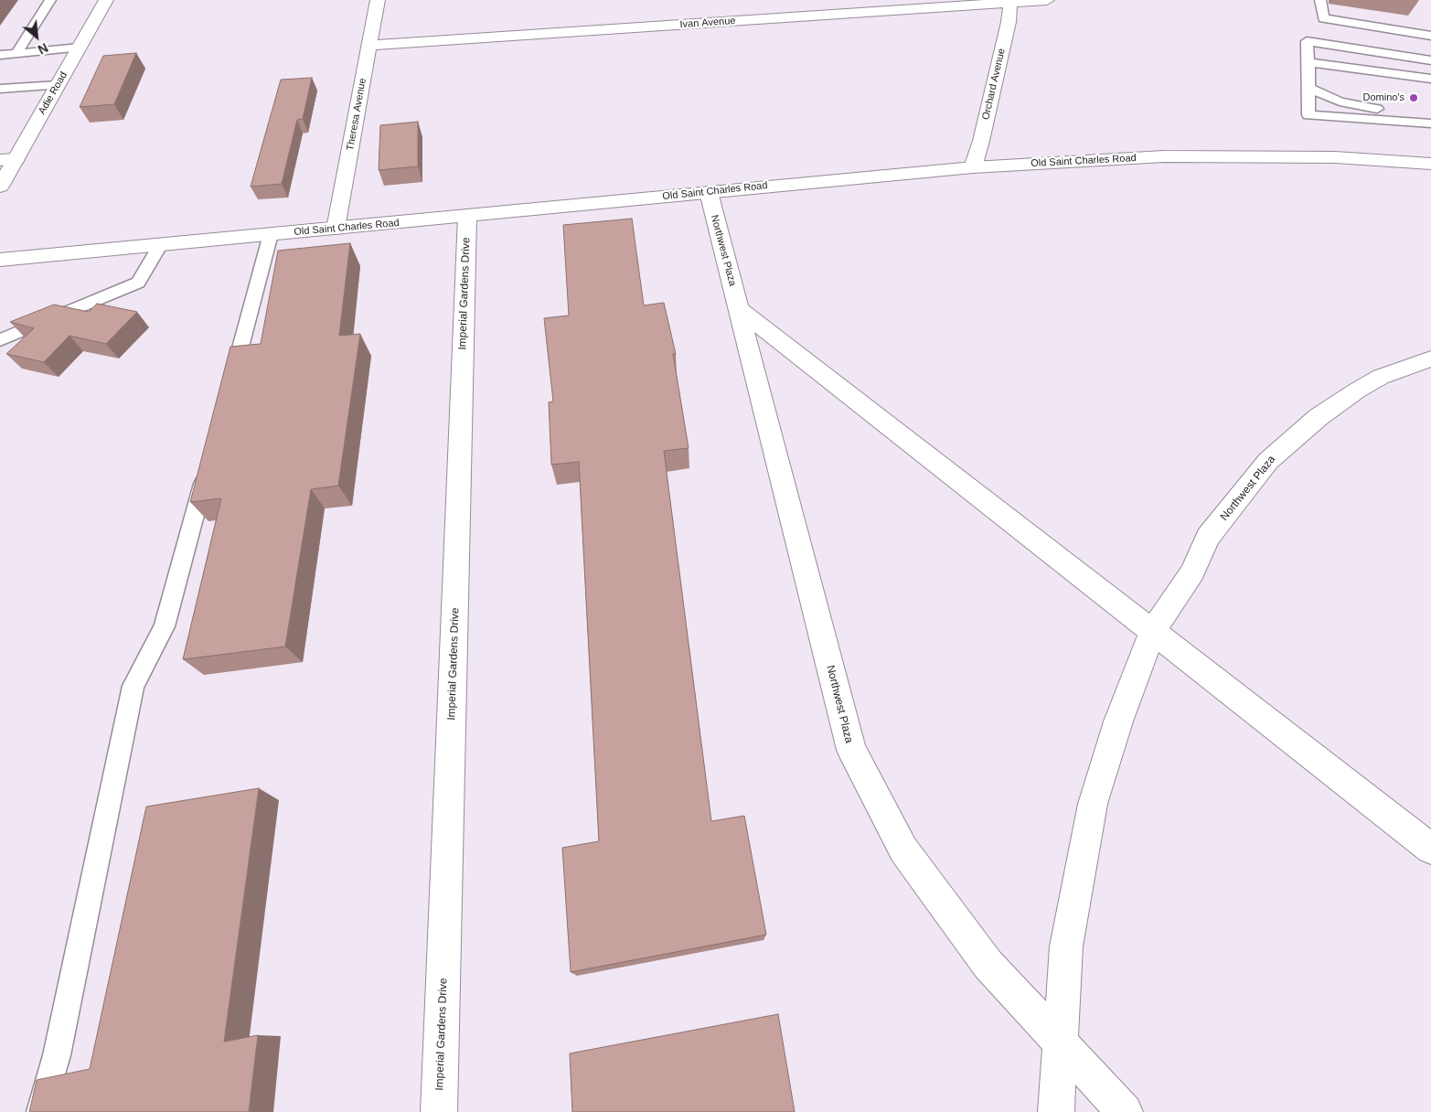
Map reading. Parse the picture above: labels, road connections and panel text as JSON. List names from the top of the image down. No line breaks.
{"streets":{"street":["Ivan Avenue","Orchard Avenue","Adie Road","Theresa Avenue","Old Saint Charles Road","Northwest Plaza","Imperial Gardens Drive"]},"crossings":[["Ivan Avenue","Orchard Avenue"],["Ivan Avenue","Theresa Avenue"],["Orchard Avenue","Old Saint Charles Road"],["Theresa Avenue","Old Saint Charles Road"],["Old Saint Charles Road","Northwest Plaza"],["Old Saint Charles Road","Imperial Gardens Drive"]],"places":["Domino's"],"north":"bottom right"}
